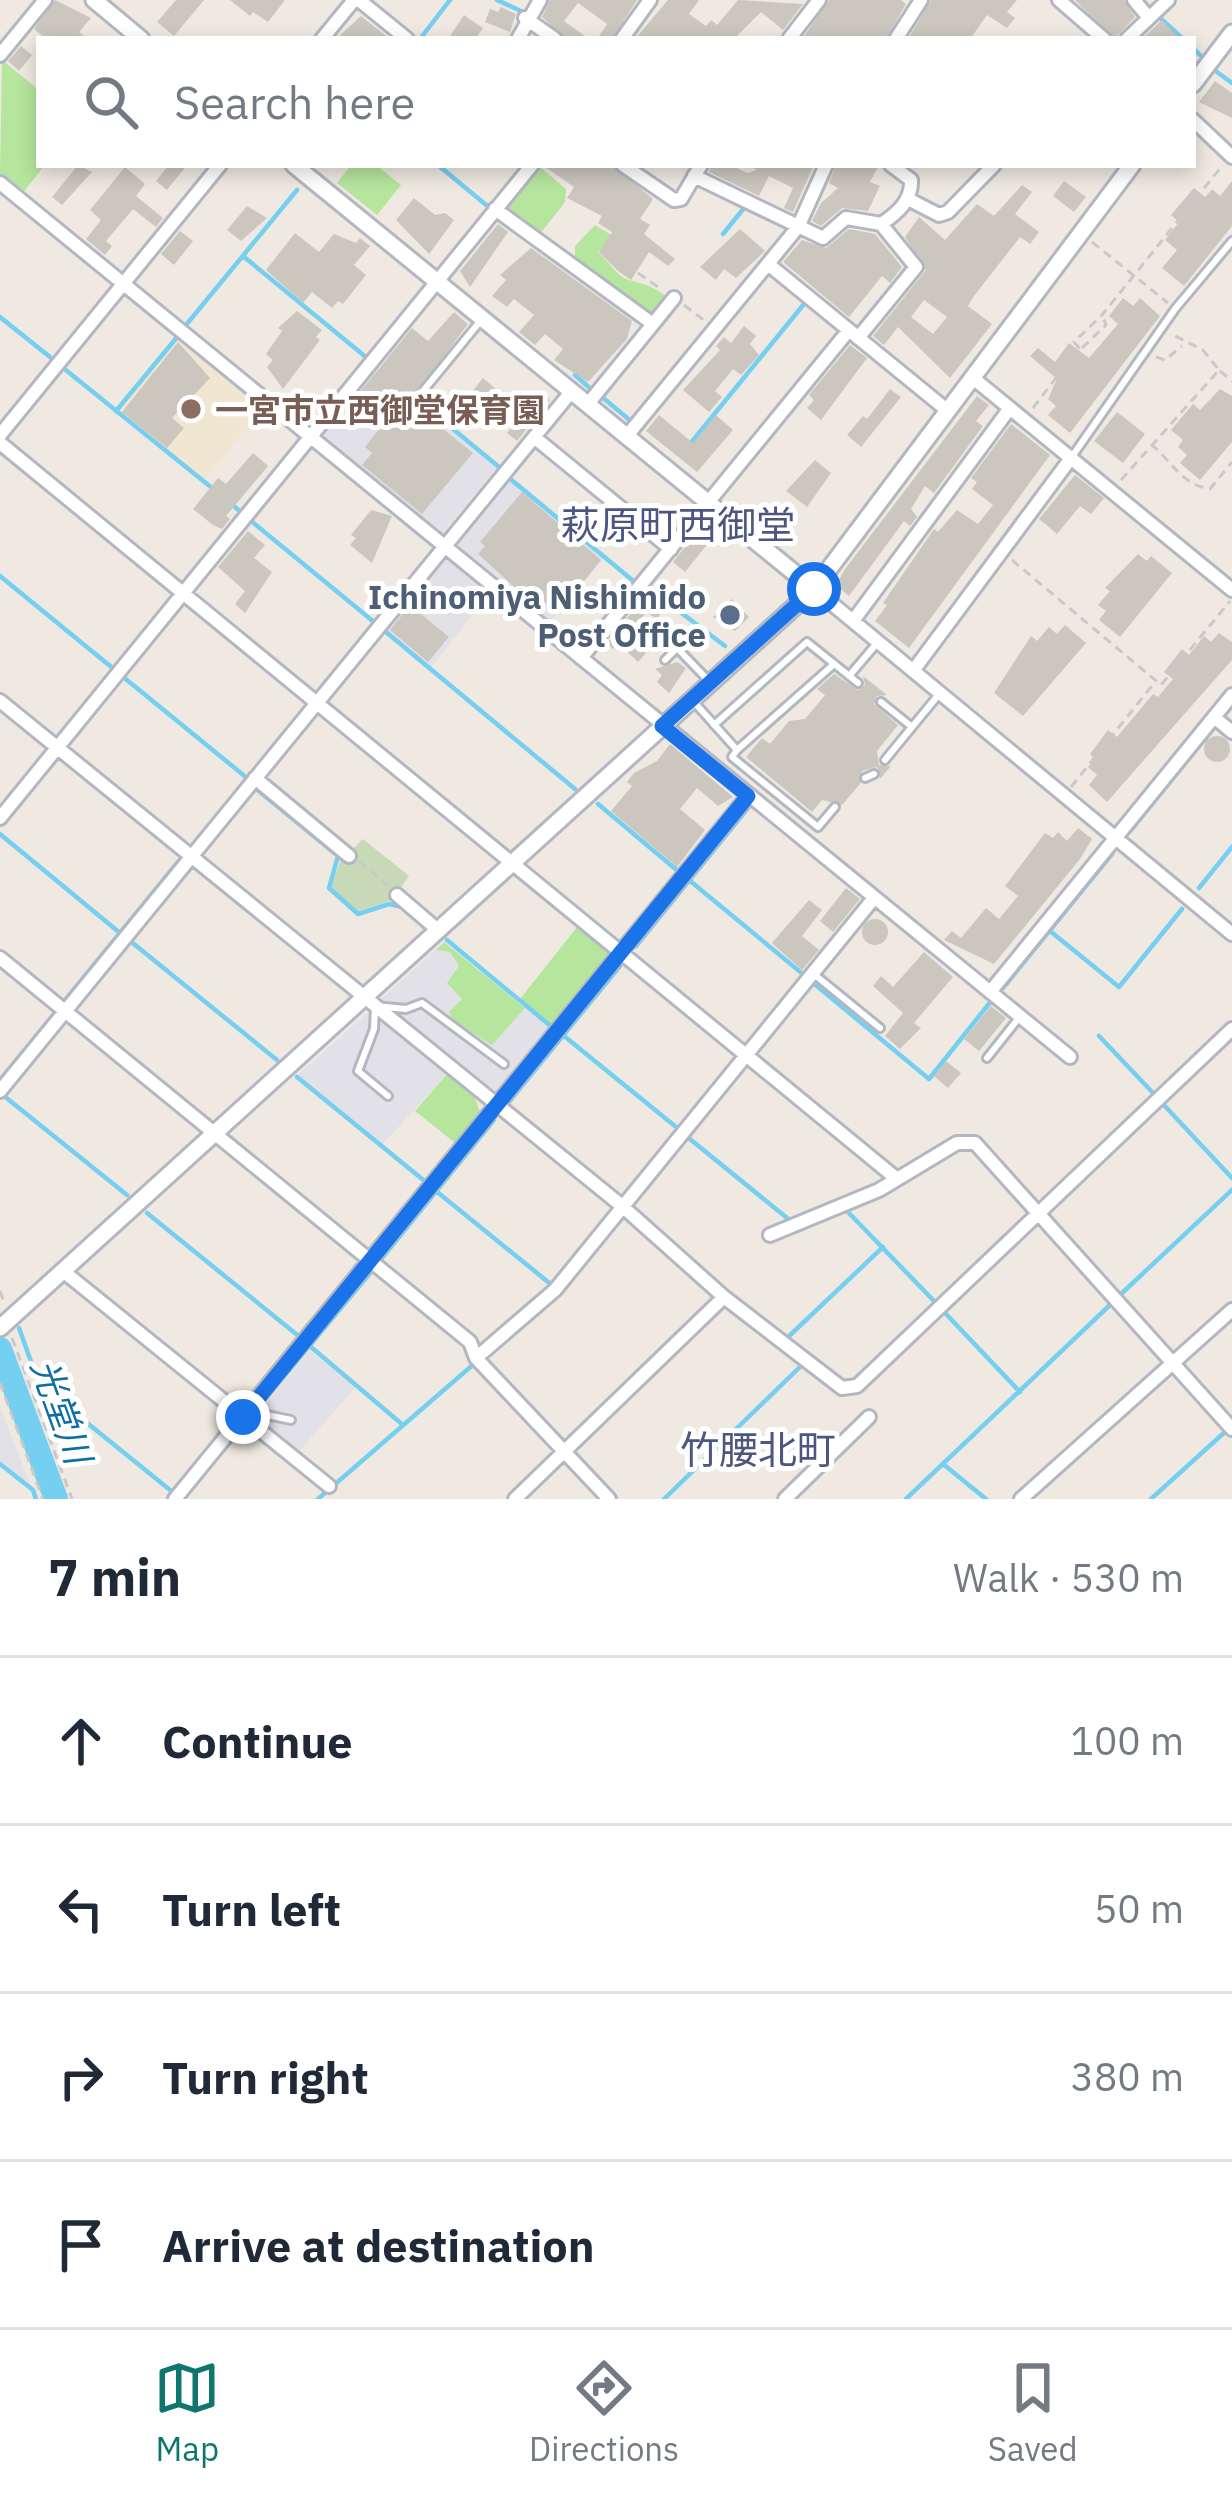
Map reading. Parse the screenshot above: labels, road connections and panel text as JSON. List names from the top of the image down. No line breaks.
{"districts":["萩原町西御堂","竹腰北町"],"water":["光堂川"],"places":["一宮市立西御堂保育園","Ichinomiya Nishimido Post Office"],"page":{"search":"Search here","heading":["7 min","Walk · 530 m"],"list":[["Continue","100 m"],["Turn left","50 m"],["Turn right","380 m"],"Arrive at destination"],"nav":["Map","Directions","Saved"]}}
